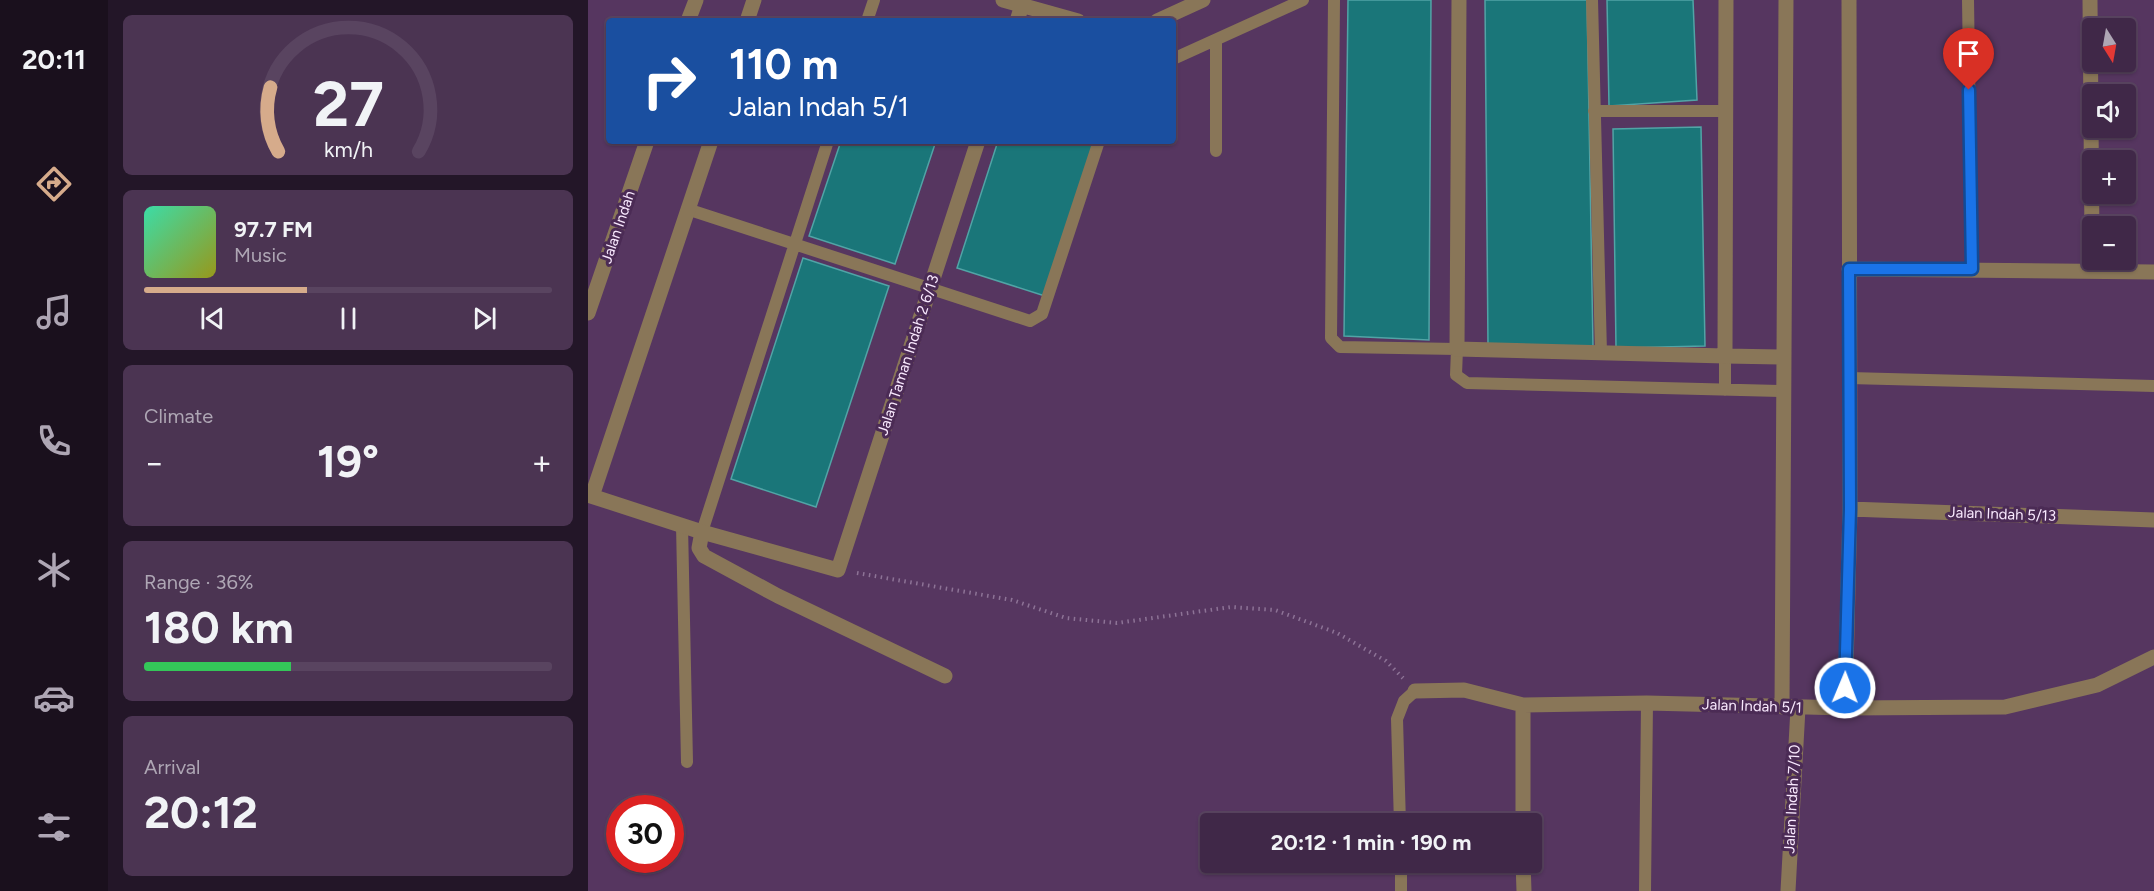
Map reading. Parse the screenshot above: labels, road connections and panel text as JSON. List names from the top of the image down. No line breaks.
{"streets":{"street":["Jalan Indah","Jalan Taman Indah 2 6/13","Jalan Indah 5/13","Jalan Indah 5/1","Jalan Indah 7/10"]},"crossings":[["Jalan Indah 5/1","Jalan Indah 7/10"]],"north":"bottom","page":{"tabs":"20:11","map_buttons":["+","−"],"turn":["110 m","Jalan Indah 5/1"],"song":["97.7 FM","Music"],"tile":["Climate",["Range · 36%","180 km"],["Arrival","20:12"]],"heat":["−","19°","+"],"limit":"30","trip":"20:12 · 1 min · 190 m","gauge":["27","km/h"]}}
